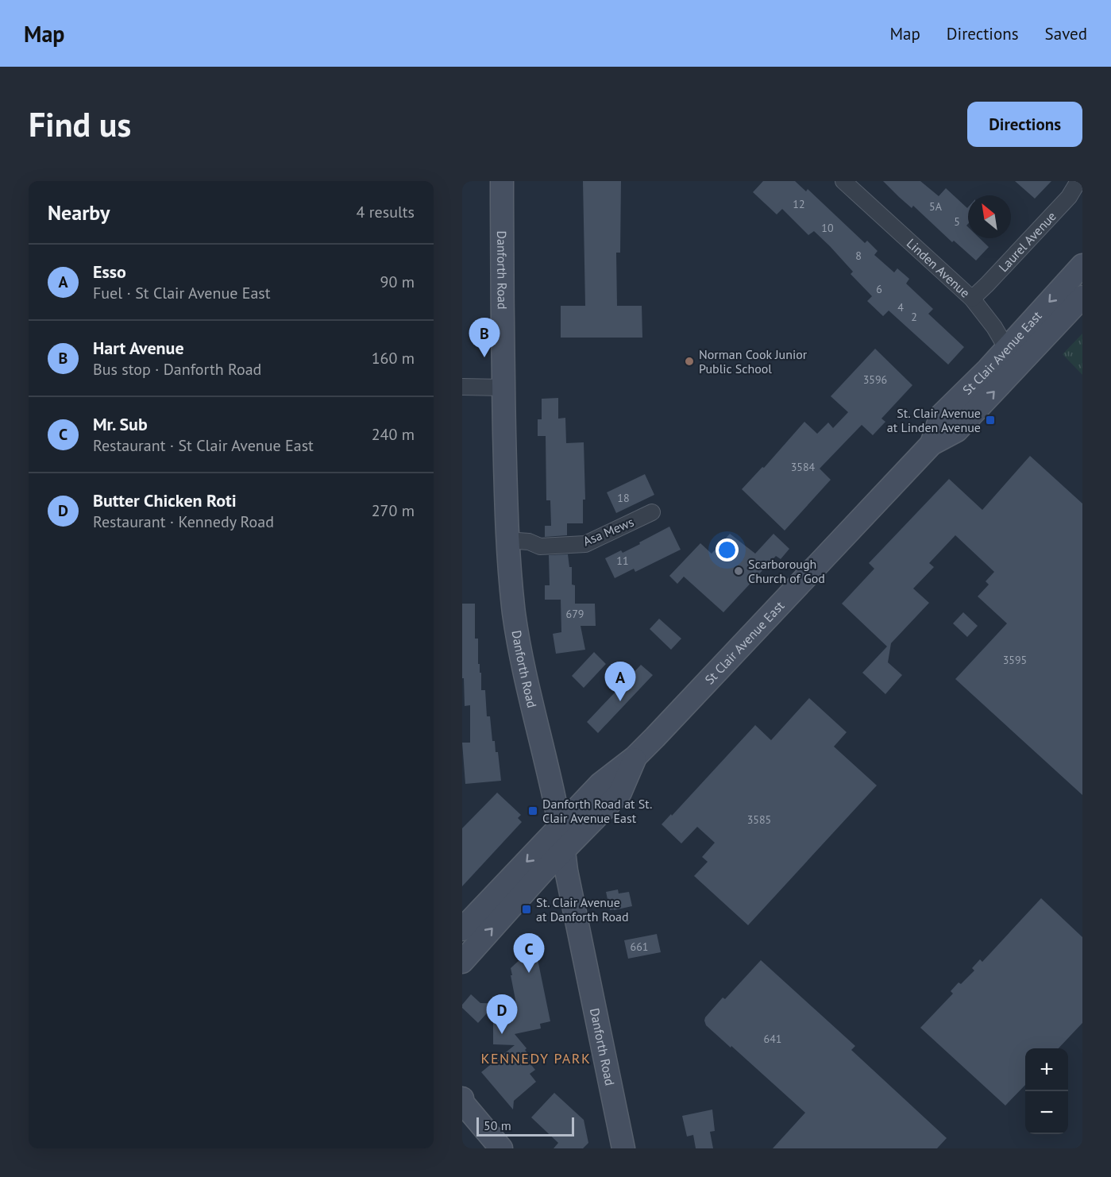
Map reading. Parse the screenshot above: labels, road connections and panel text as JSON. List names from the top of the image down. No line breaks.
{"streets":{"main road":["Danforth Road","St Clair Avenue East"],"street":["Laurel Avenue","Linden Avenue","Asa Mews"]},"crossings":[["Laurel Avenue","Linden Avenue"],["Linden Avenue","St Clair Avenue East"],["Danforth Road","St Clair Avenue East"],["Danforth Road","Asa Mews"]],"districts":["KENNEDY PARK"],"places":{"other":["Norman Cook Junior Public School","Scarborough Church of God"],"transit":["St. Clair Avenue at Linden Avenue","Danforth Road at St. Clair Avenue East","St. Clair Avenue at Danforth Road"]},"house_numbers":["12","5A","5","10","8","6","4","2","3596","3584","18","11","679","3595","3585","661","641"],"scale_bar":"50 m","north":"top left","page":{"header":"Map","nav":["Map","Directions","Saved"],"buttons":"Directions","title":"Find us","heading":["Nearby","4 results"],"list":[{"mark":"A","name":"Esso","note":"Fuel · St Clair Avenue East","value":"90 m"},{"mark":"B","name":"Hart Avenue","note":"Bus stop · Danforth Road","value":"160 m"},{"mark":"C","name":"Mr. Sub","note":"Restaurant · St Clair Avenue East","value":"240 m"},{"mark":"D","name":"Butter Chicken Roti","note":"Restaurant · Kennedy Road","value":"270 m"}],"pins":["B","A","C","D"],"map_buttons":["+","−"],"scale":"50 m"}}
